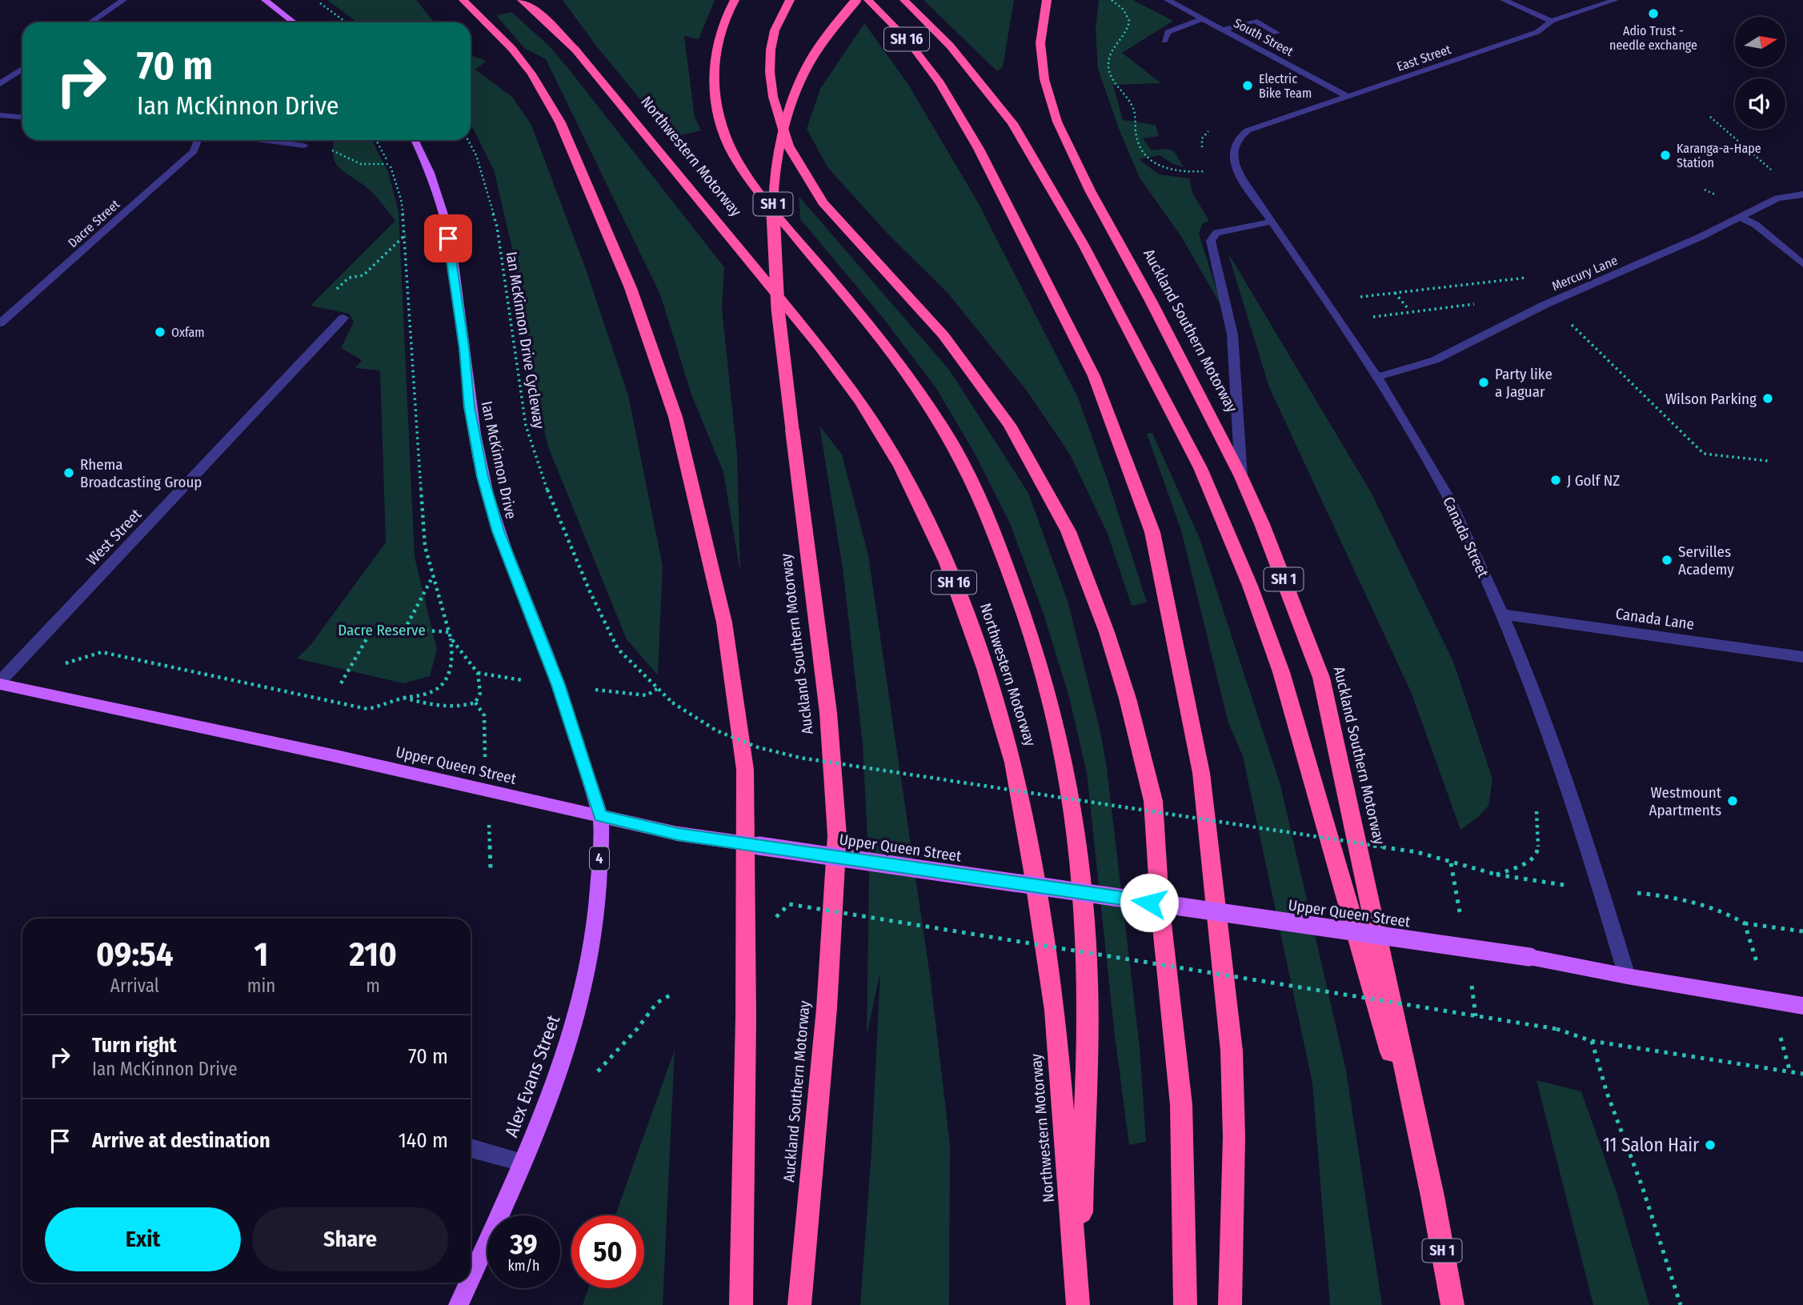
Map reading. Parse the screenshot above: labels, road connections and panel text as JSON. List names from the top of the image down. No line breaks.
{"streets":{"highway":["SH 16","Northwestern Motorway","SH 1","Auckland Southern Motorway"],"main road":["Ian McKinnon Drive","Upper Queen Street","4","Alex Evans Street"],"street":["South Street","East Street","Dacre Street","Mercury Lane","West Street","Canada Street","Canada Lane"],"path":["Ian McKinnon Drive Cycleway"]},"crossings":[["South Street","East Street"],["East Street","Canada Street"],["Mercury Lane","Canada Street"],["Ian McKinnon Drive","Upper Queen Street"],["Ian McKinnon Drive","Alex Evans Street"],["West Street","Upper Queen Street"],["Canada Street","Canada Lane"],["Canada Street","Upper Queen Street"],["Upper Queen Street","Alex Evans Street"]],"parks":["Dacre Reserve"],"places":["Adio Trust - needle exchange","Electric Bike Team","Karanga-a-Hape Station","Oxfam","Party like a Jaguar","Wilson Parking","Rhema Broadcasting Group","J Golf NZ","Servilles Academy","Westmount Apartments","11 Salon Hair"],"north":"right","page":{"turn":["70 m","Ian McKinnon Drive"],"eta":["09:54","Arrival","1","min","210","m"],"list":[{"name":"Turn right","note":"Ian McKinnon Drive","value":"70 m"},{"name":"Arrive at destination","value":"140 m"}],"buttons":["Exit","Share"],"speed":"39 km/h","limit":"50"}}
